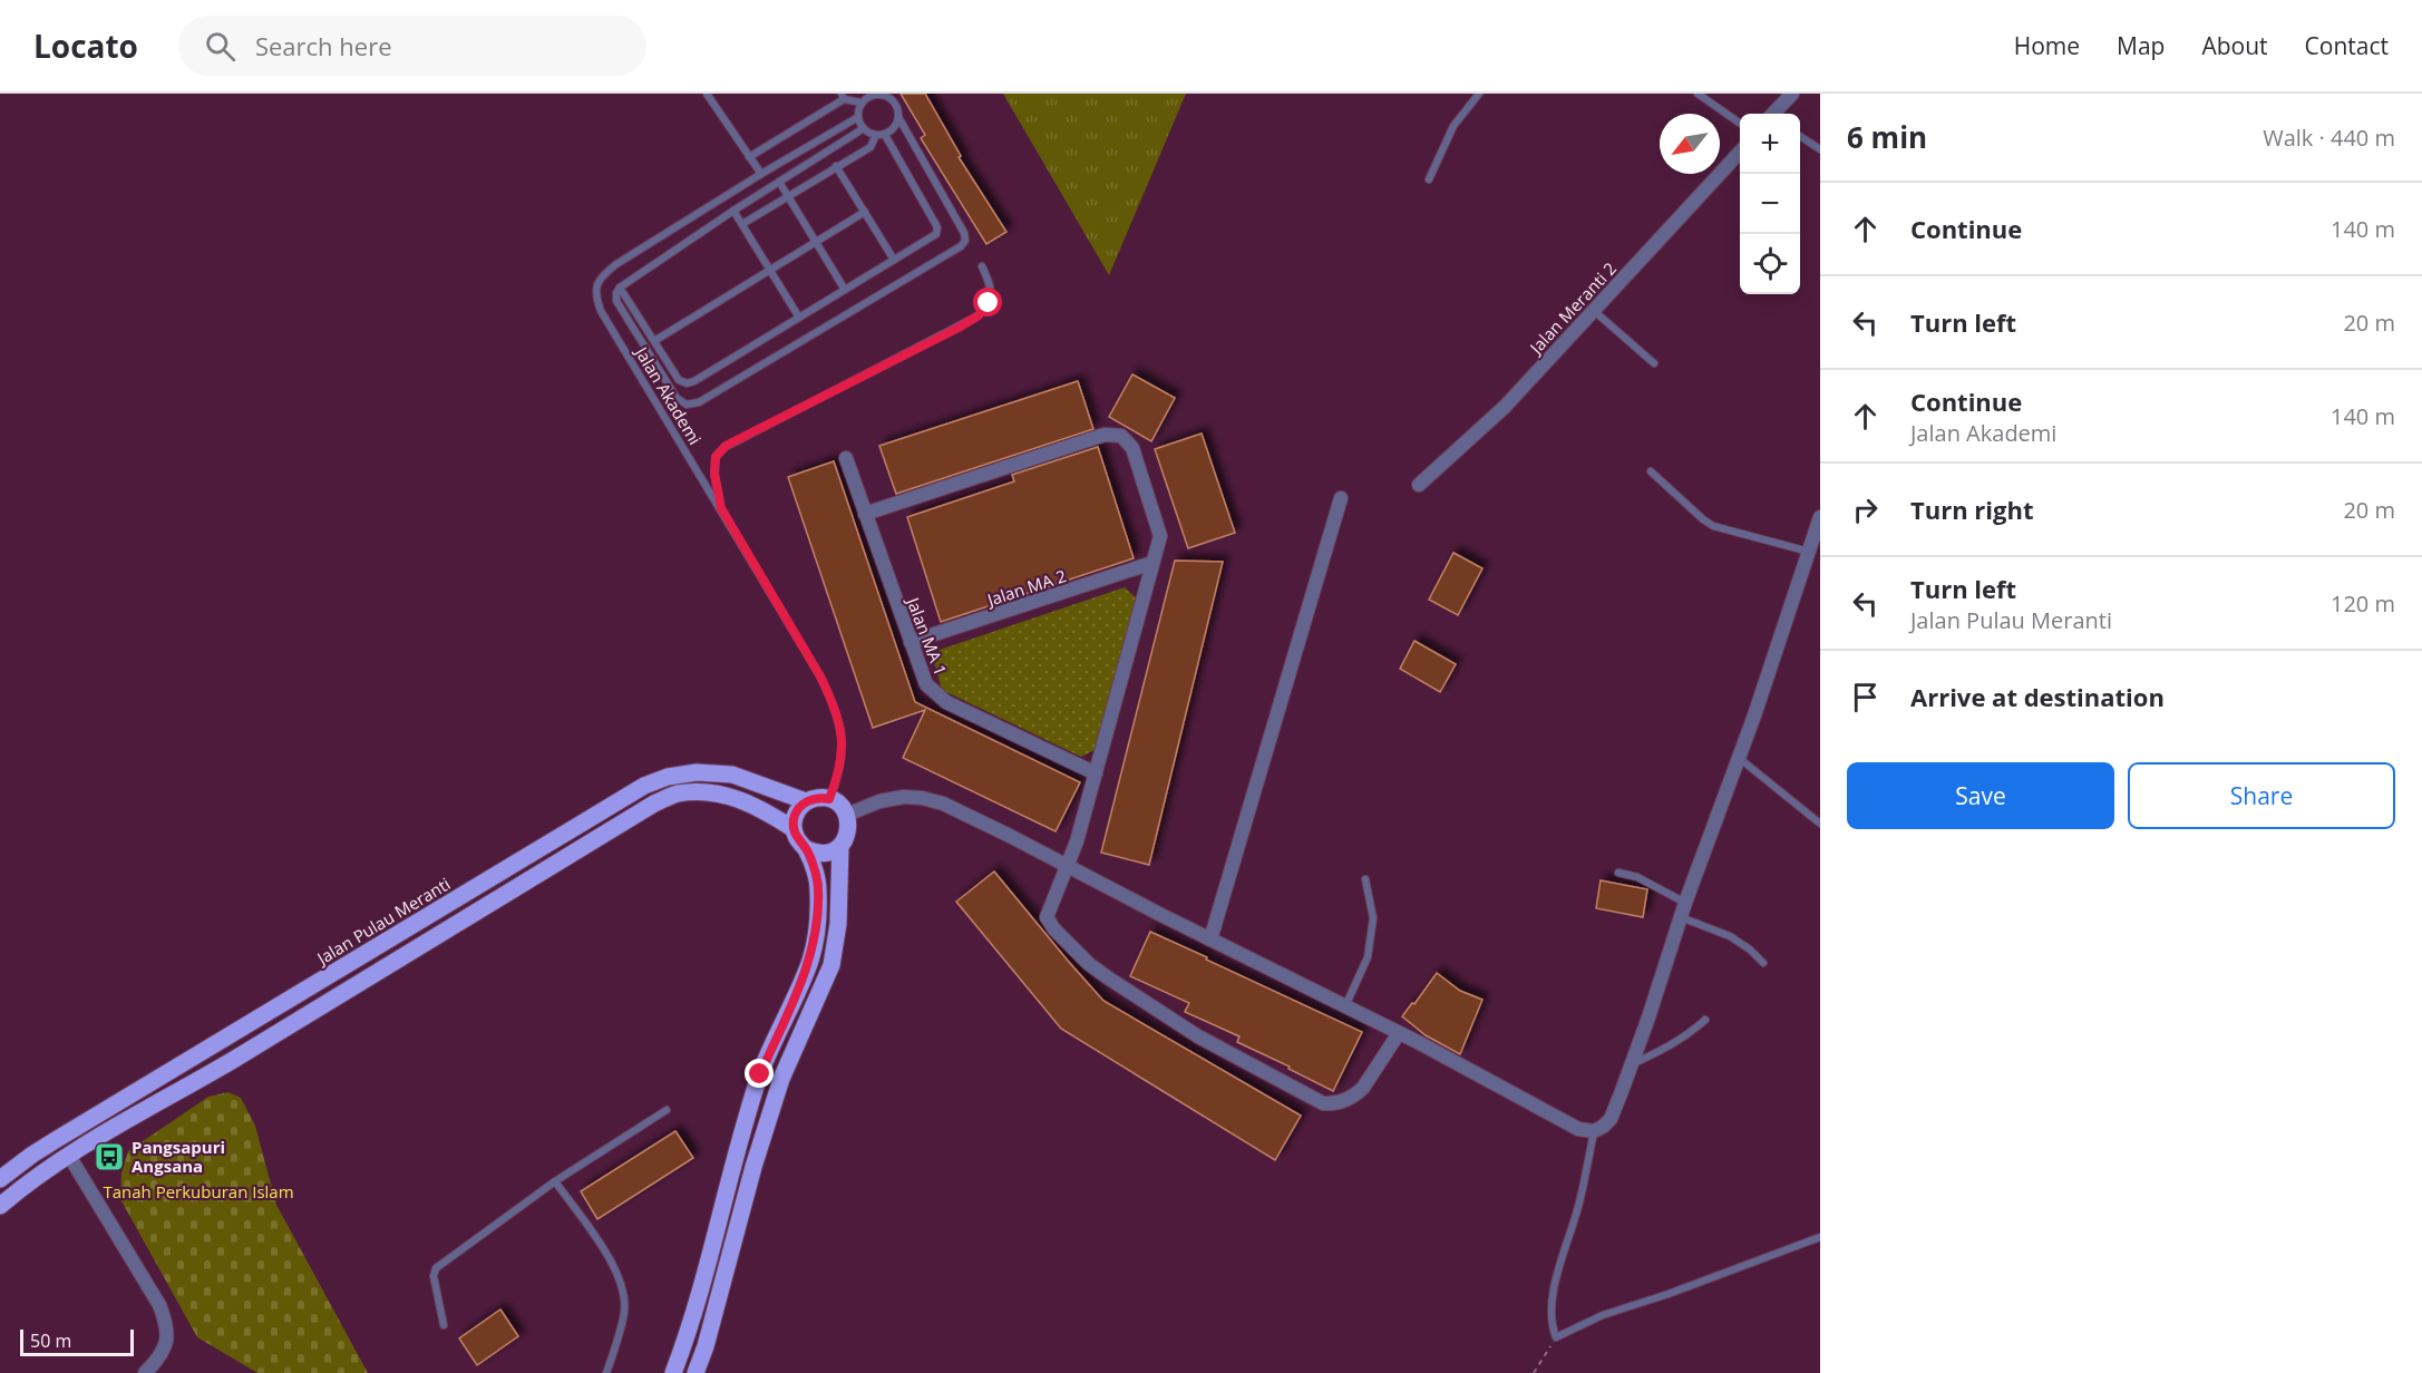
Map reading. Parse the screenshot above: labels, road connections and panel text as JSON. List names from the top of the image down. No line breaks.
{"streets":{"main road":["Jalan Pulau Meranti"],"street":["Jalan Meranti 2","Jalan MA 2","Jalan MA 1"],"lane":["Jalan Akademi"]},"crossings":[["Jalan Akademi","Jalan Pulau Meranti"],["Jalan MA 2","Jalan MA 1"]],"parks":["Tanah Perkuburan Islam"],"places":{"bus stop":["Pangsapuri Angsana"]},"scale_bar":"50 m","north":"bottom left","page":{"header":"Locato","search":"Search here","nav":["Home","Map","About","Contact"],"heading":["6 min","Walk · 440 m"],"map_buttons":["+","−"],"list":[["Continue","140 m"],["Turn left","20 m"],["Continue","Jalan Akademi","140 m"],["Turn right","20 m"],["Turn left","Jalan Pulau Meranti","120 m"],"Arrive at destination"],"buttons":["Save","Share"],"scale":"50 m"}}
